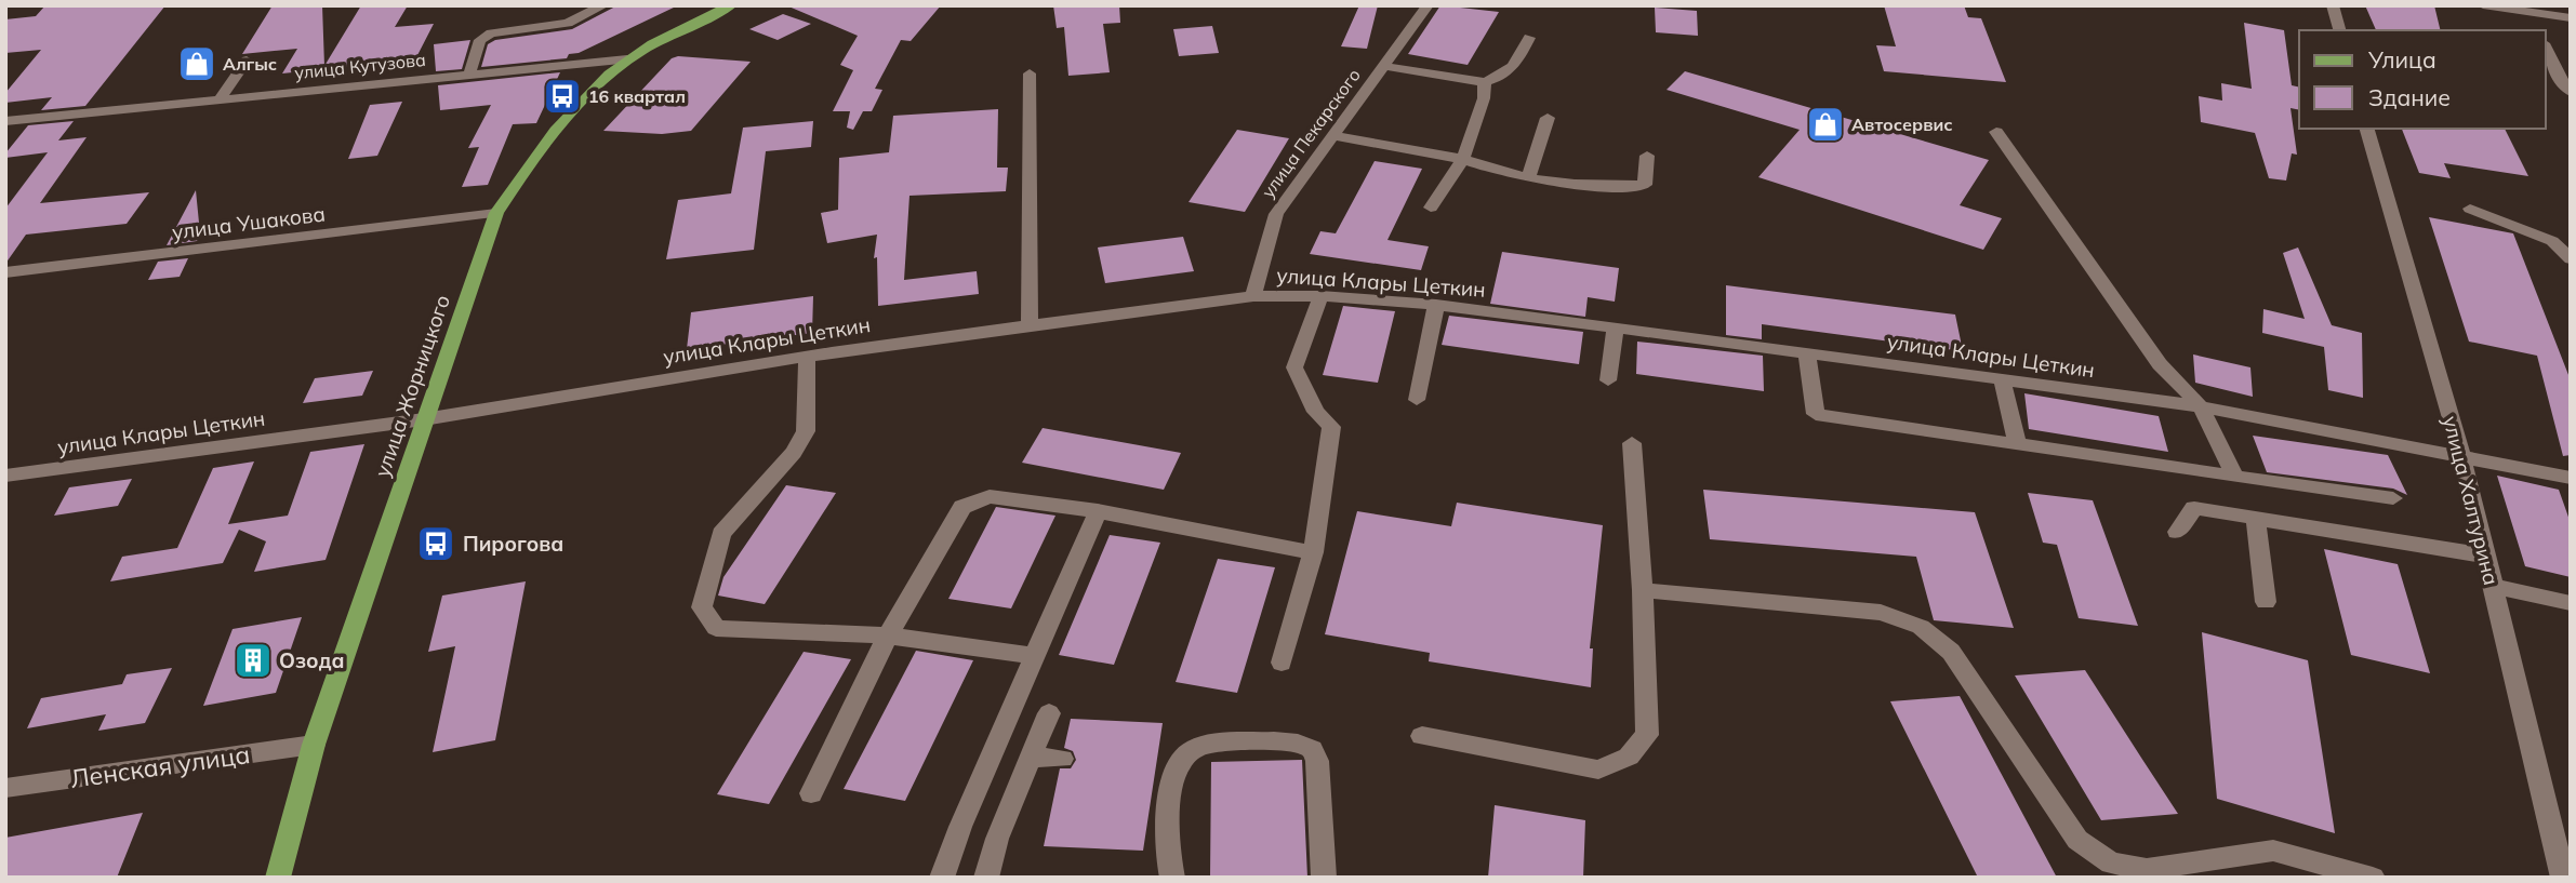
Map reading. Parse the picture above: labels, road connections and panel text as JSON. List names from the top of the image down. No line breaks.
{"streets":{"main road":["улица Жорницкого"],"street":["улица Кутузова","улица Пекарского","улица Ушакова","улица Клары Цеткин","улица Халтурина","Ленская улица"]},"crossings":[["улица Кутузова","улица Жорницкого"],["улица Пекарского","улица Клары Цеткин"],["улица Ушакова","улица Жорницкого"],["улица Клары Цеткин","улица Жорницкого"],["улица Клары Цеткин","улица Халтурина"],["улица Жорницкого","Ленская улица"]],"places":{"shop":["Алгыс","Автосервис"],"bus stop":["16 квартал","Пирогова"],"building":["Озода"]},"legend":["Улица","Здание"]}
